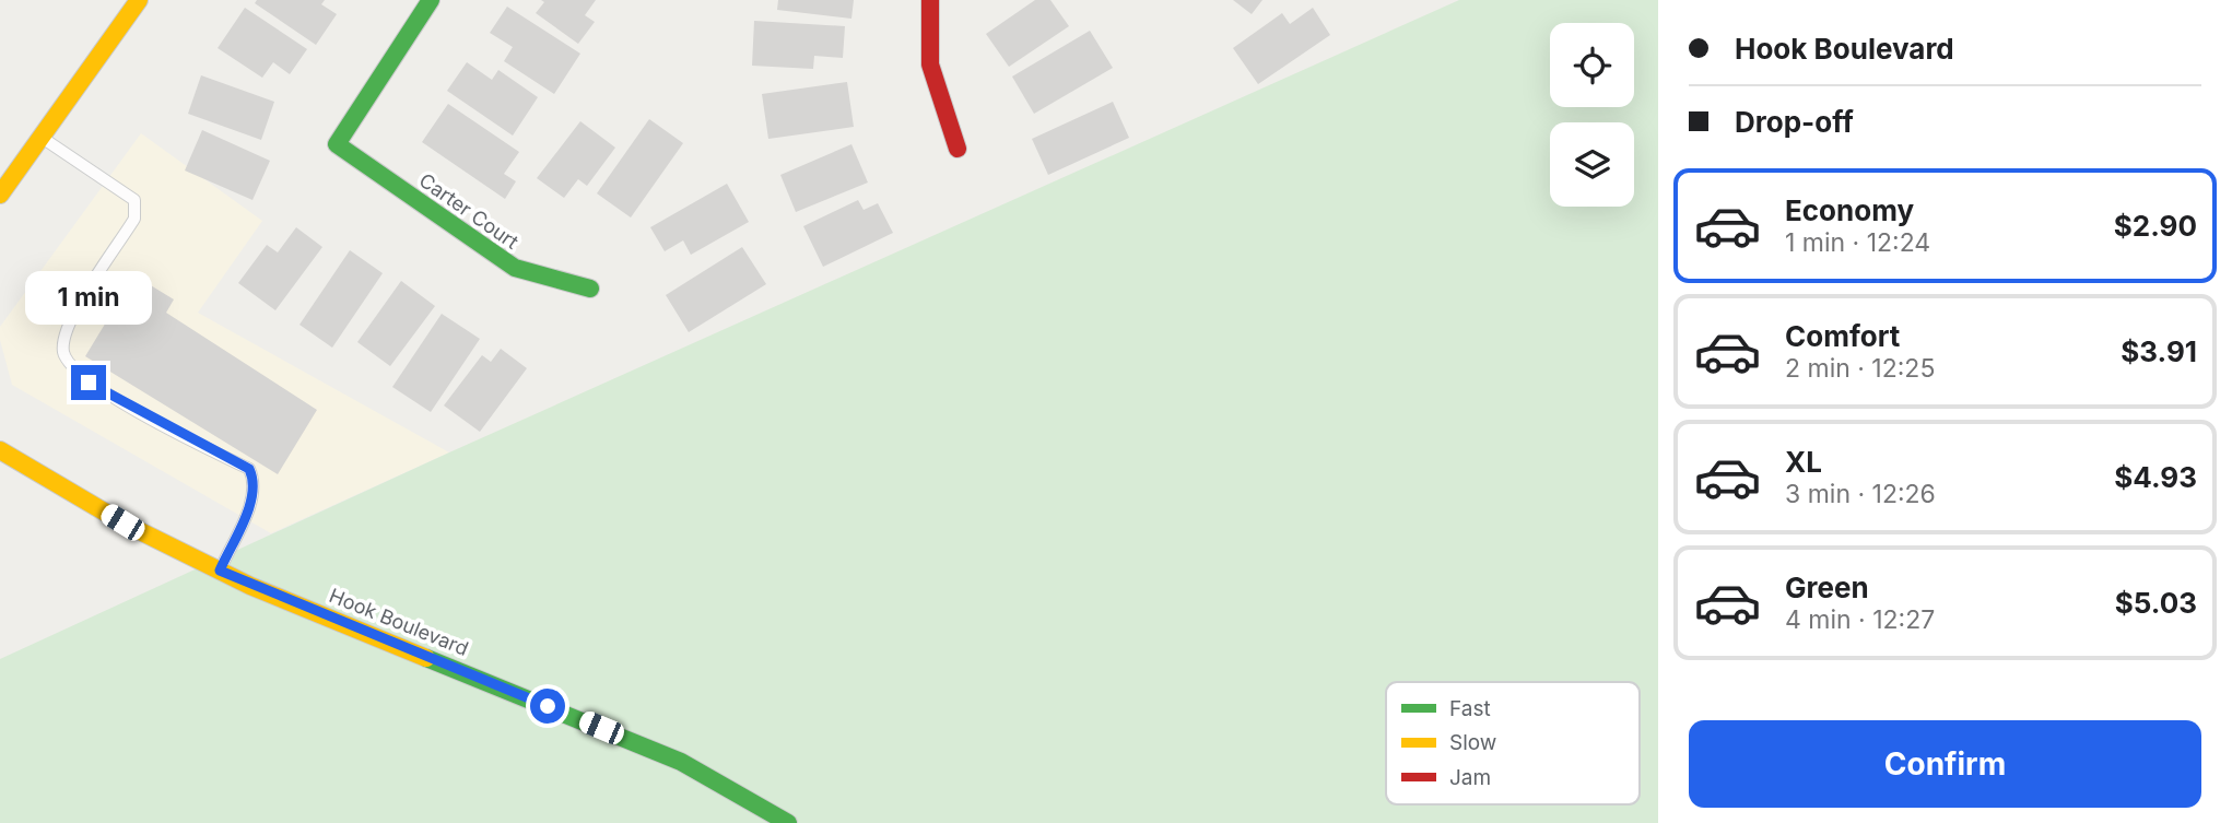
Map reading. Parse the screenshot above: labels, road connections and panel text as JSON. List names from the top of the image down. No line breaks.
{"streets":{"street":["Carter Court","Hook Boulevard"]},"legend":["Fast","Slow","Jam"],"page":{"banner":["Hook Boulevard","Drop-off"],"list":[{"name":"Economy","note":"1 min · 12:24","value":"$2.90"},{"name":"Comfort","note":"2 min · 12:25","value":"$3.91"},{"name":"XL","note":"3 min · 12:26","value":"$4.93"},{"name":"Green","note":"4 min · 12:27","value":"$5.03"}],"bubble":"1 min","buttons":"Confirm"}}
